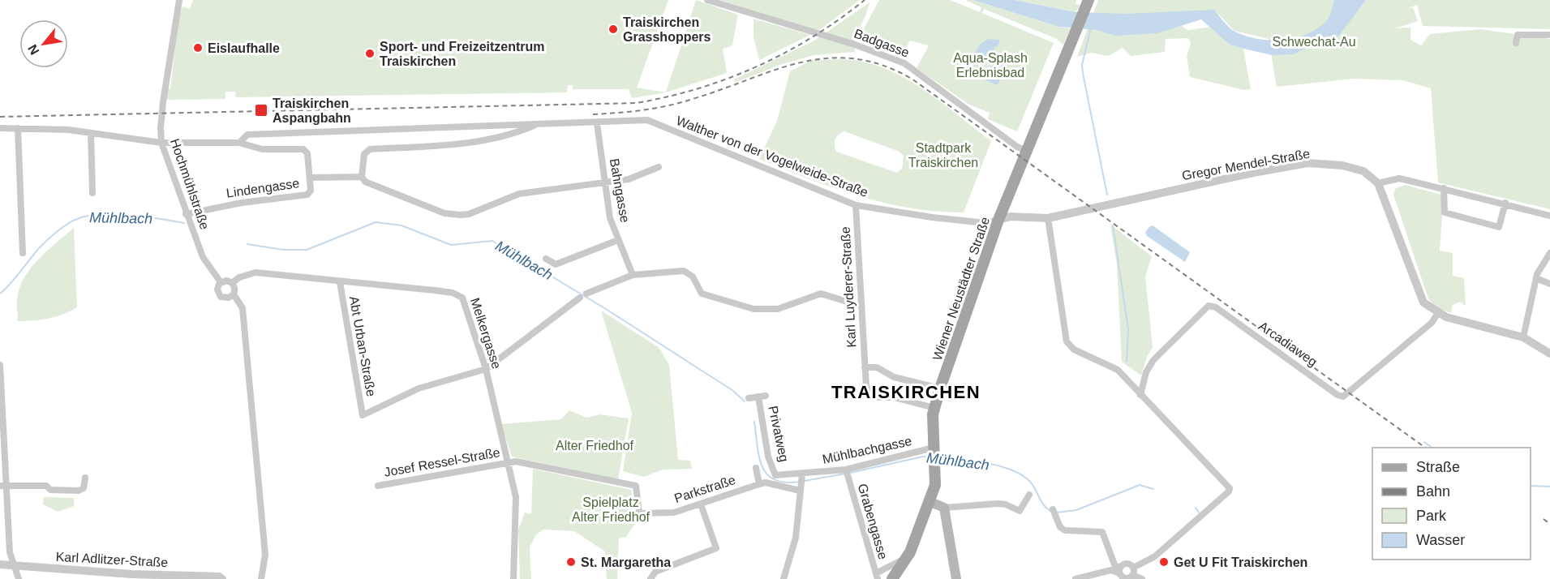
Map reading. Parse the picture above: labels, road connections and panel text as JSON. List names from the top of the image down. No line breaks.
{"streets":{"main road":["Wiener Neustädter Straße"],"street":["Badgasse","Walther von der Vogelweide-Straße","Gregor Mendel-Straße","Hochmühlstraße","Lindengasse","Bahngasse","Karl Luyderer-Straße","Melkergasse","Arcadiaweg","Abt Urban-Straße","Privatweg","Mühlbachgasse","Josef Ressel-Straße","Parkstraße","Grabengasse","Karl Adlitzer-Straße"]},"crossings":[["Badgasse","Wiener Neustädter Straße"],["Walther von der Vogelweide-Straße","Gregor Mendel-Straße"],["Walther von der Vogelweide-Straße","Hochmühlstraße"],["Walther von der Vogelweide-Straße","Lindengasse"],["Walther von der Vogelweide-Straße","Bahngasse"],["Walther von der Vogelweide-Straße","Karl Luyderer-Straße"],["Walther von der Vogelweide-Straße","Wiener Neustädter Straße"],["Gregor Mendel-Straße","Wiener Neustädter Straße"],["Hochmühlstraße","Lindengasse"],["Hochmühlstraße","Melkergasse"],["Karl Luyderer-Straße","Wiener Neustädter Straße"],["Wiener Neustädter Straße","Mühlbachgasse"],["Melkergasse","Abt Urban-Straße"],["Melkergasse","Josef Ressel-Straße"],["Melkergasse","Parkstraße"],["Privatweg","Mühlbachgasse"],["Mühlbachgasse","Parkstraße"],["Mühlbachgasse","Grabengasse"],["Josef Ressel-Straße","Parkstraße"]],"districts":["TRAISKIRCHEN"],"water":["Mühlbach"],"parks":["Schwechat-Au","Aqua-Splash Erlebnisbad","Stadtpark Traiskirchen","Alter Friedhof","Spielplatz Alter Friedhof"],"places":{"other":["Traiskirchen Grasshoppers","Eislaufhalle","Sport- und Freizeitzentrum Traiskirchen","St. Margaretha","Get U Fit Traiskirchen"],"transit":["Traiskirchen Aspangbahn"]},"legend":["Straße","Bahn","Park","Wasser"],"north":"bottom left"}
